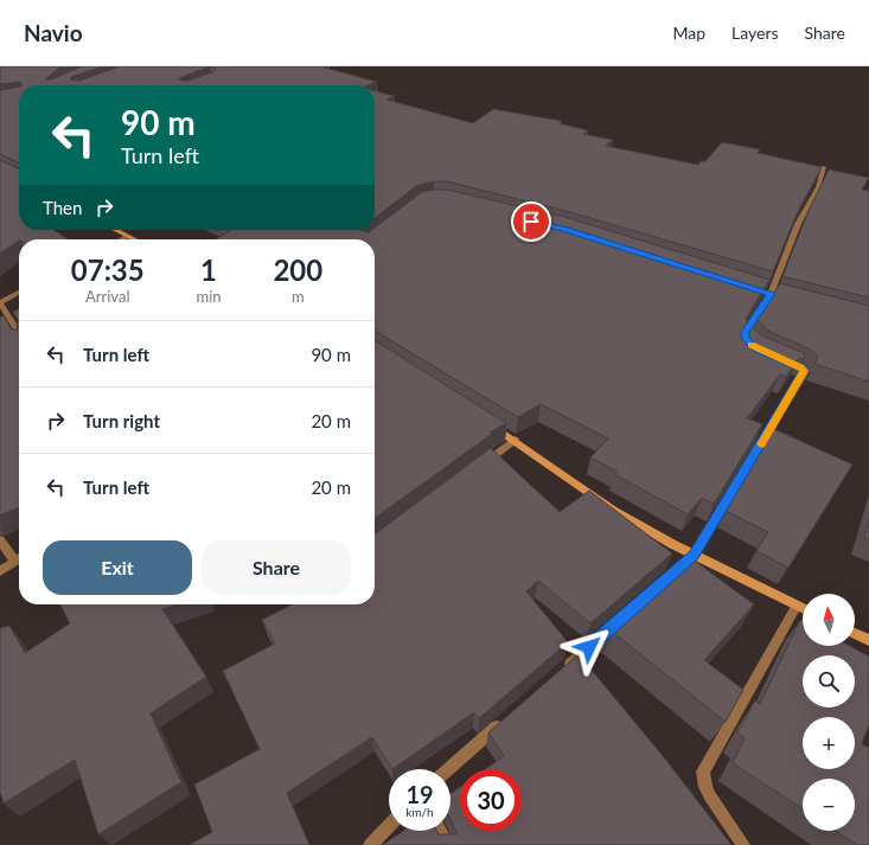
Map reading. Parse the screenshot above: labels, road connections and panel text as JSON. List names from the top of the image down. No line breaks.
{"north":"top","page":{"header":"Navio","nav":["Map","Layers","Share"],"turn":["90 m","Turn left"],"then":"Then","eta":["07:35","Arrival","1","min","200","m"],"list":[{"name":"Turn left","value":"90 m"},{"name":"Turn right","value":"20 m"},{"name":"Turn left","value":"20 m"}],"buttons":["Exit","Share"],"map_buttons":["+","−"],"speed":"19 km/h","limit":"30"}}
